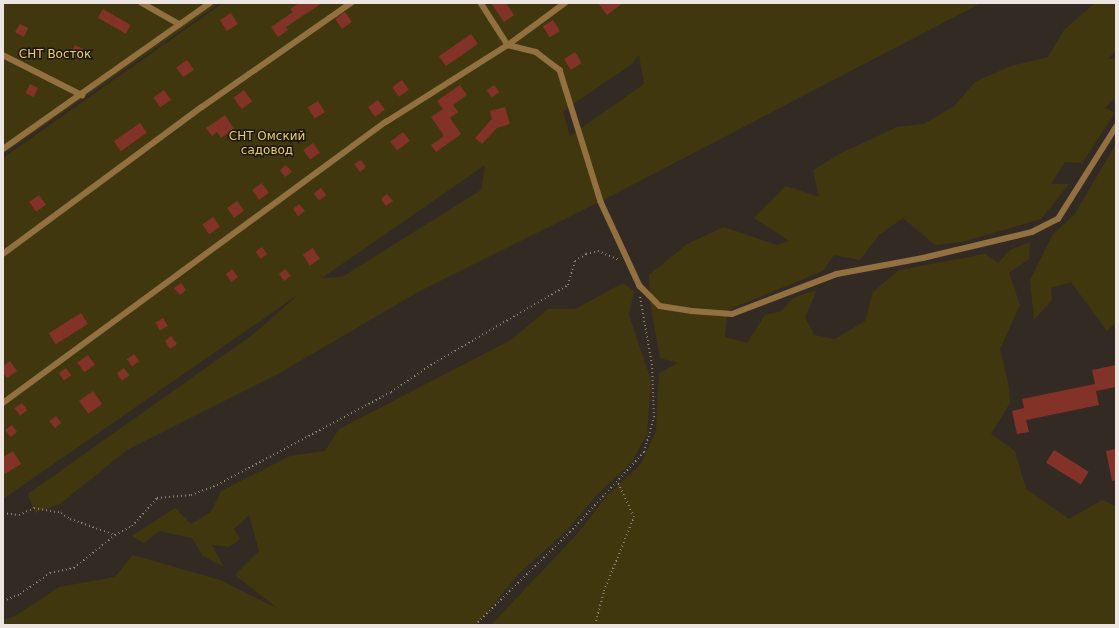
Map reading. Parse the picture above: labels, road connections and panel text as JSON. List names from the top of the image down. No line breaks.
{"parks":["СНТ Восток","СНТ Омский садовод"]}
